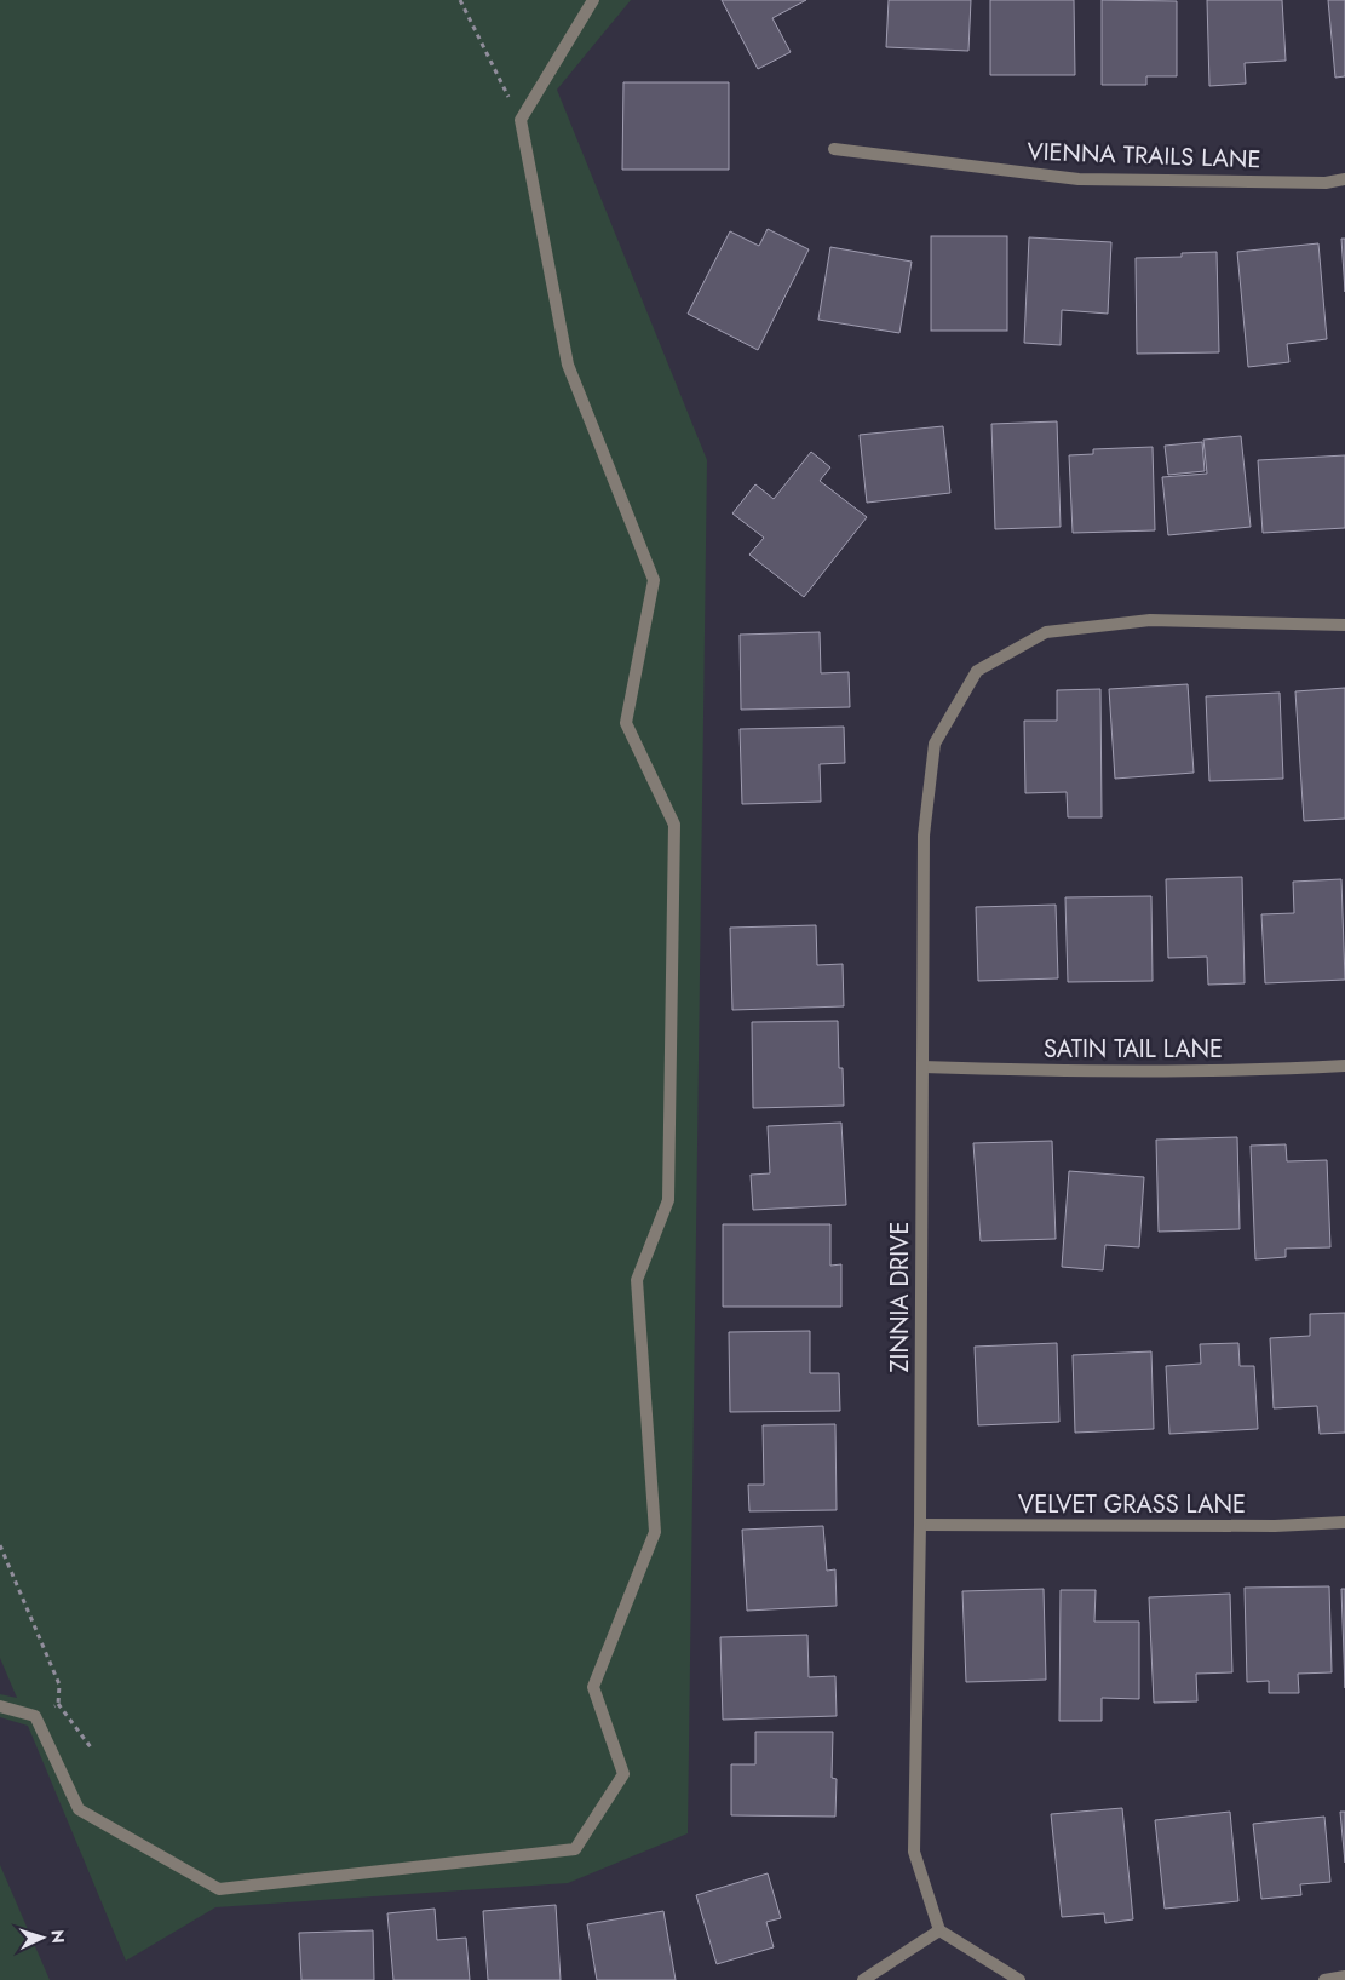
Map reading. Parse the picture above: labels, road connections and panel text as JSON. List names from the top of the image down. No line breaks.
{"streets":{"street":["VIENNA TRAILS LANE","SATIN TAIL LANE","ZINNIA DRIVE","VELVET GRASS LANE"]},"crossings":[["SATIN TAIL LANE","ZINNIA DRIVE"],["ZINNIA DRIVE","VELVET GRASS LANE"]],"north":"right"}
